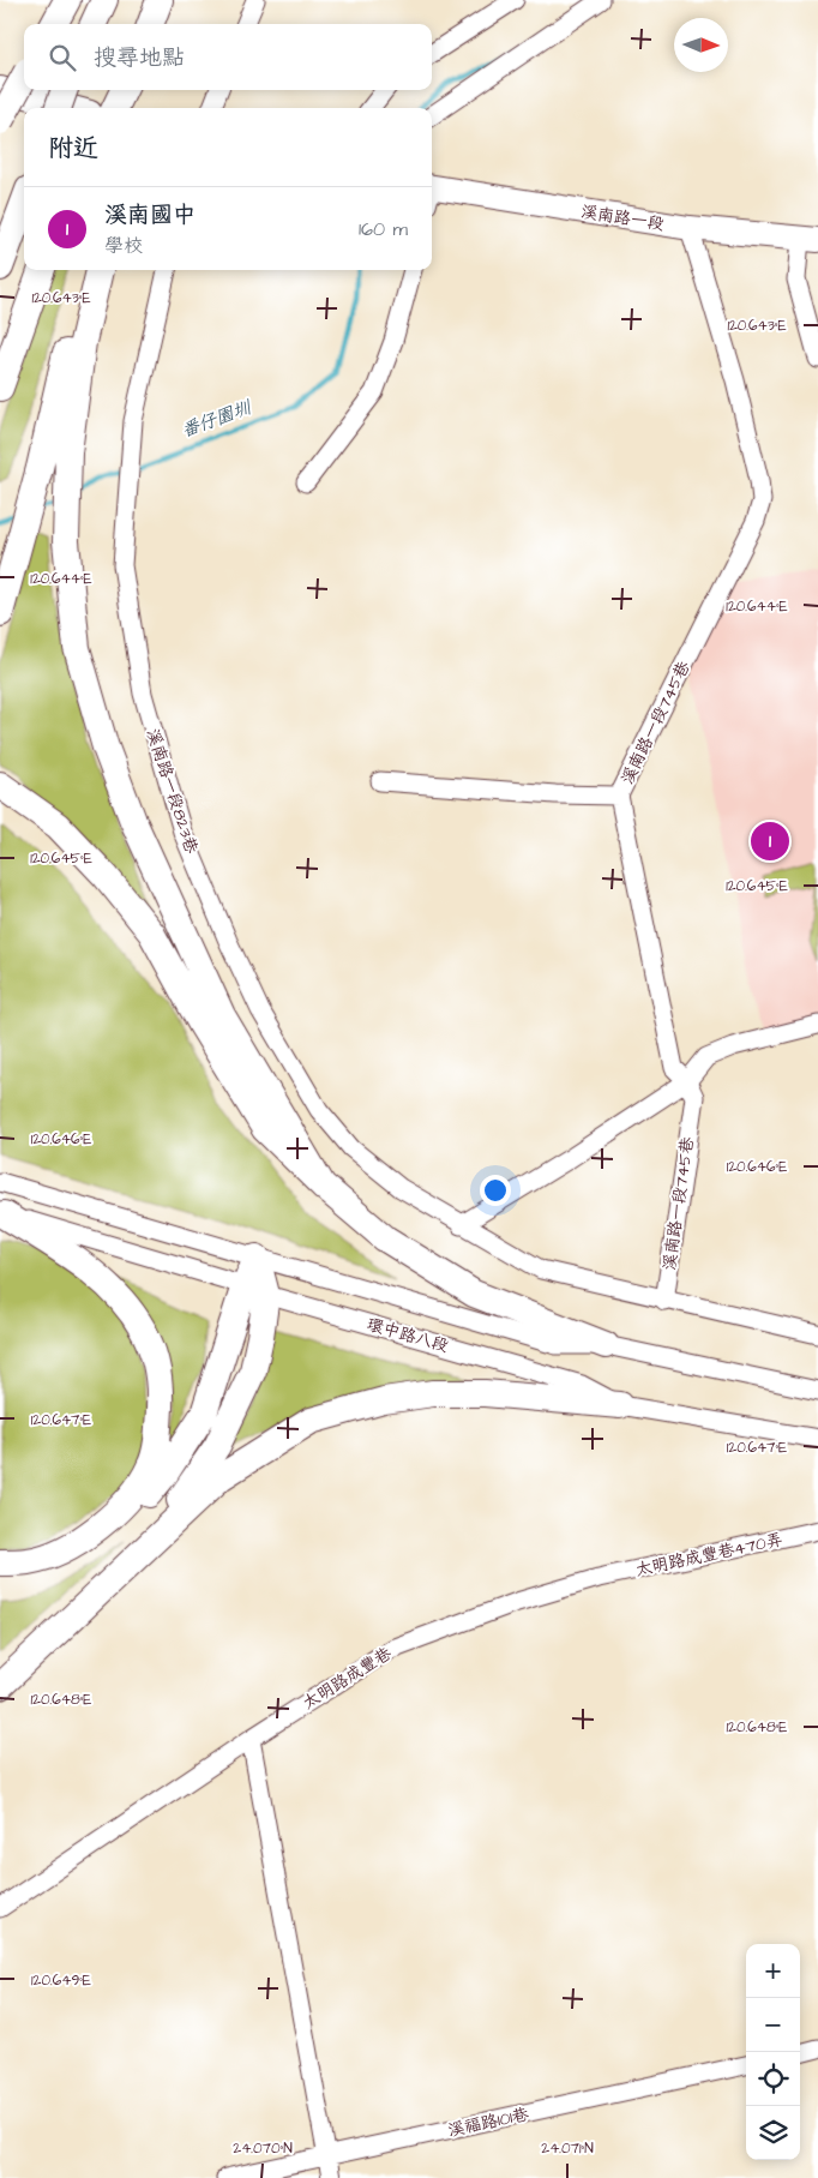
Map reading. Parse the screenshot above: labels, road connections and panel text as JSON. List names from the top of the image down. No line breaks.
{"streets":{"main road":["溪南路一段"],"street":["溪南路一段745巷","溪南路一段823巷","環中路八段","太明路成豐巷470弄","太明路成豐巷","溪福路101巷"]},"crossings":[["溪南路一段","溪南路一段745巷"],["溪南路一段745巷","溪南路一段823巷"],["太明路成豐巷470弄","太明路成豐巷"]],"water":["番仔園圳"],"north":"right","page":{"search":"搜尋地點","heading":"附近","list":[{"mark":"1","name":"溪南國中","note":"學校","value":"160 m"}],"pins":"1","map_buttons":["+","−"]},"coordinates":["120.643°E","120.644°E","120.645°E","120.646°E","120.647°E","120.648°E","120.649°E","24.070°N","24.071°N"]}
